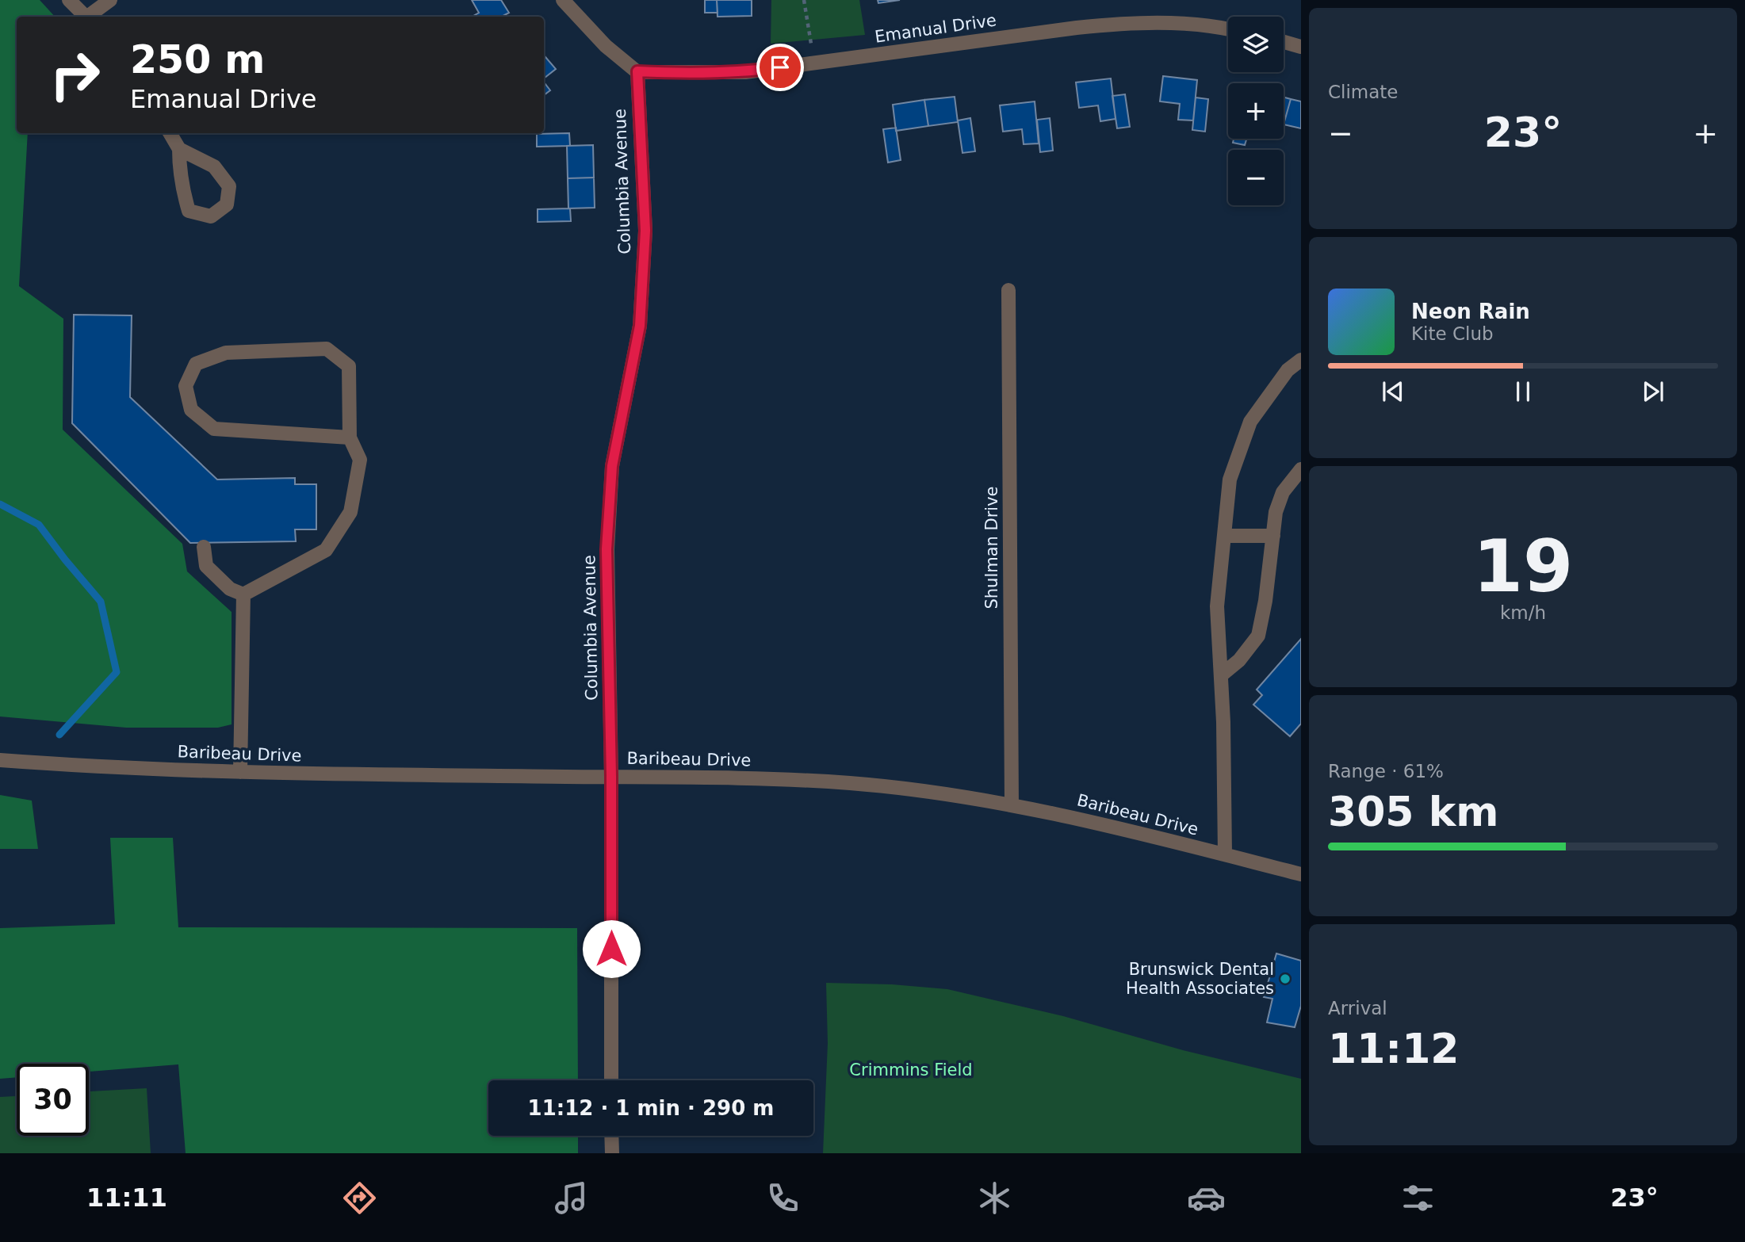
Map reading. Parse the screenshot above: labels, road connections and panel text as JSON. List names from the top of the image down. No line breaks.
{"streets":{"street":["Emanual Drive","Columbia Avenue","Shulman Drive","Baribeau Drive"]},"crossings":[["Emanual Drive","Columbia Avenue"],["Columbia Avenue","Baribeau Drive"],["Shulman Drive","Baribeau Drive"]],"parks":["Crimmins Field"],"places":["Brunswick Dental Health Associates"],"page":{"tile":["Climate",["19","km/h"],["Range · 61%","305 km"],["Arrival","11:12"]],"map_buttons":["+","−"],"turn":["250 m","Emanual Drive"],"heat":["−","23°","+"],"song":["Neon Rain","Kite Club"],"limit":"30","trip":"11:12 · 1 min · 290 m","tabs":["11:11","23°"]}}
